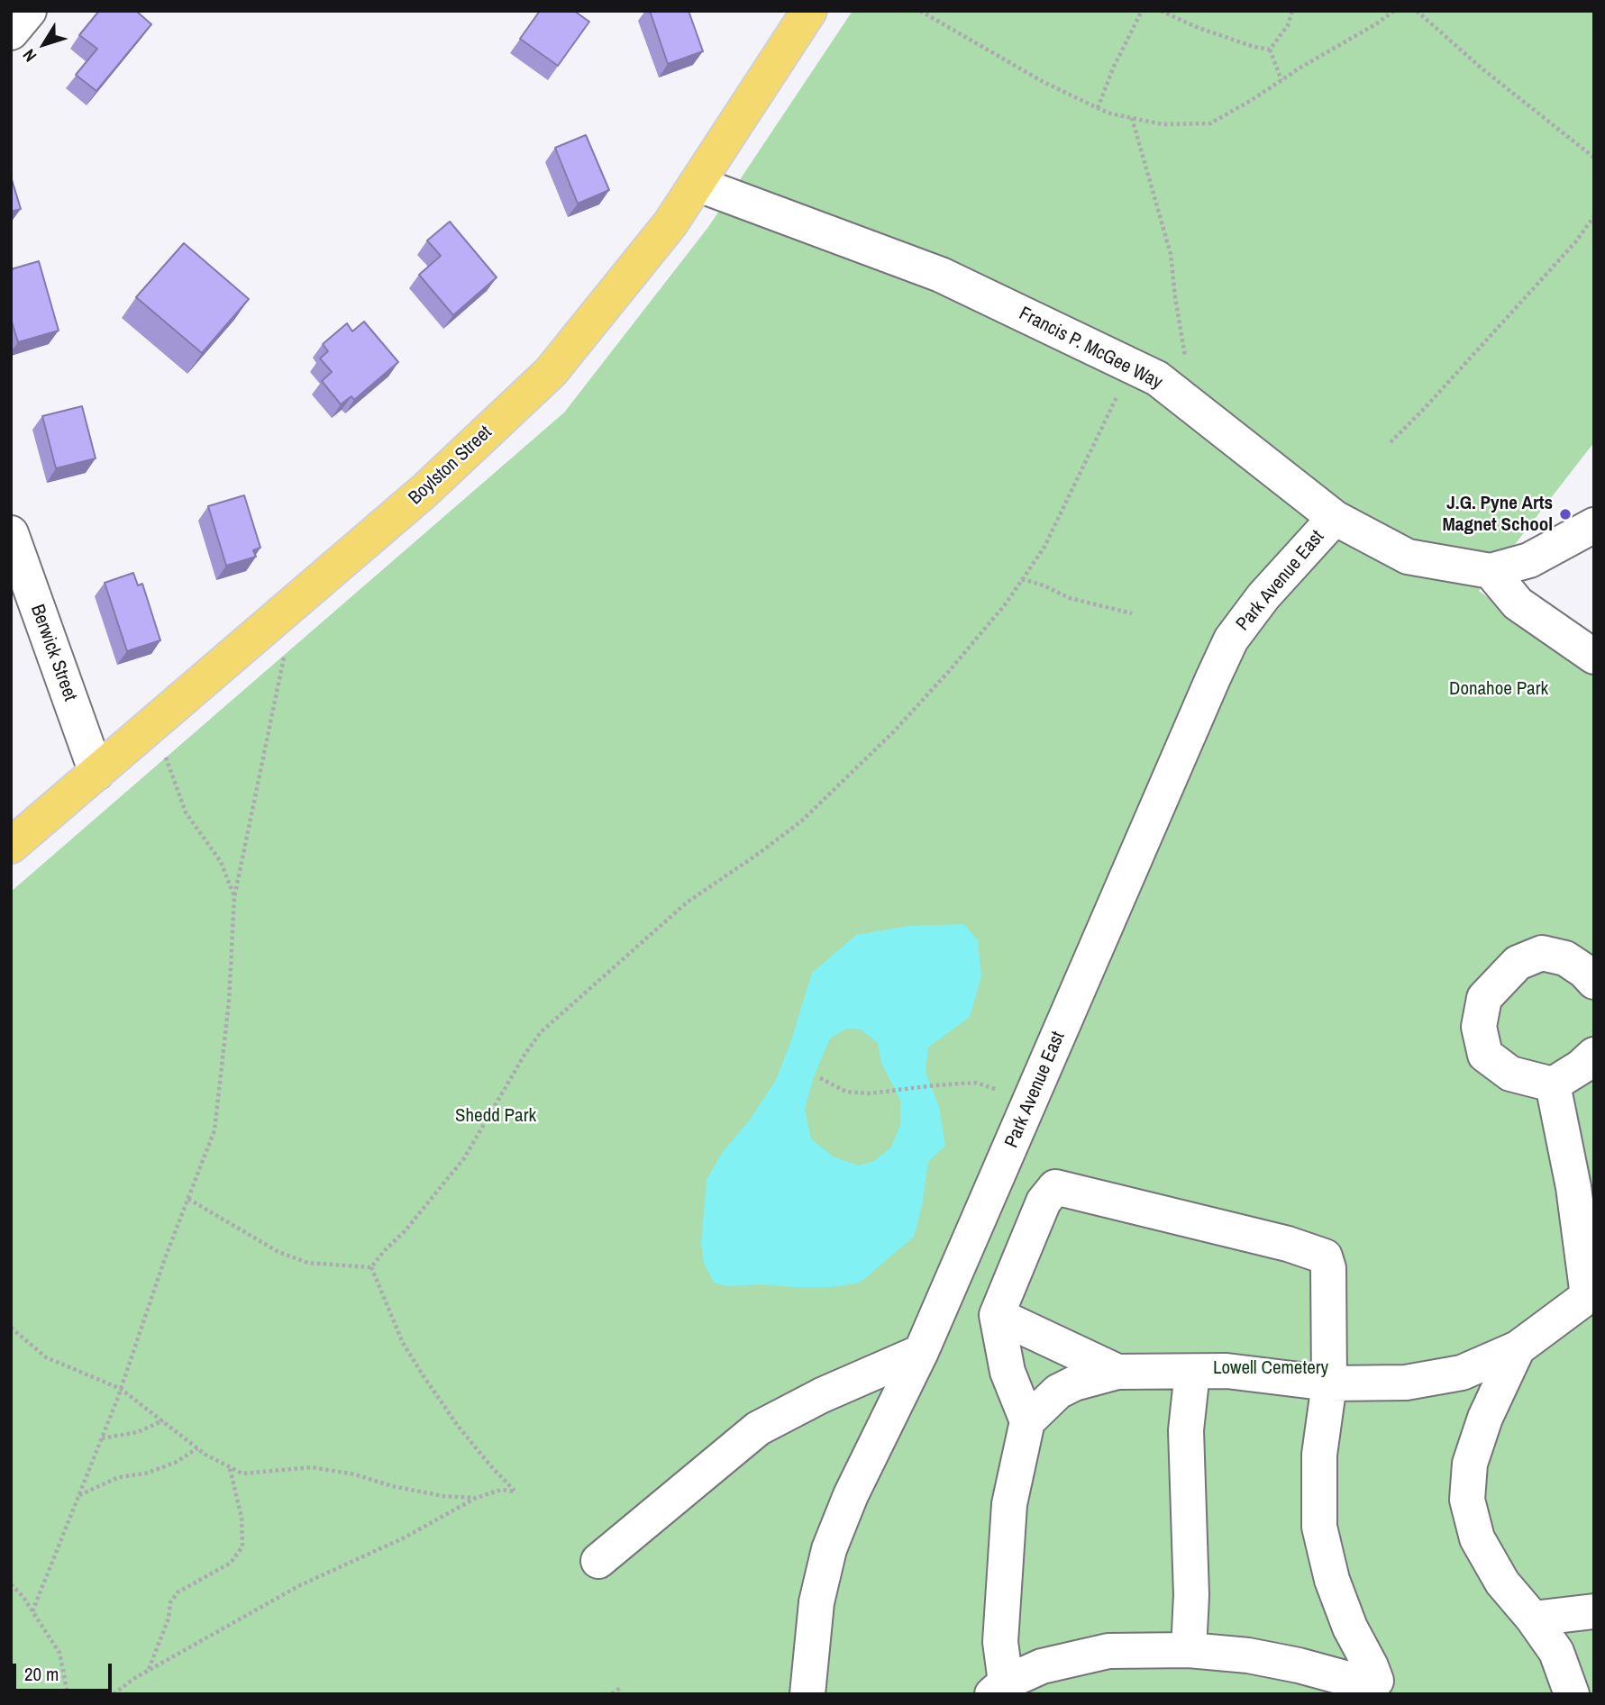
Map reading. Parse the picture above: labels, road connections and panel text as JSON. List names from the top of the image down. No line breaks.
{"streets":{"main road":["Boylston Street"],"street":["Francis P. McGee Way","Park Avenue East","Berwick Street"]},"crossings":[["Francis P. McGee Way","Boylston Street"],["Francis P. McGee Way","Park Avenue East"],["Boylston Street","Berwick Street"]],"parks":["Donahoe Park","Shedd Park","Lowell Cemetery"],"places":["J.G. Pyne Arts Magnet School"],"scale_bar":"20 m","north":"bottom left"}
